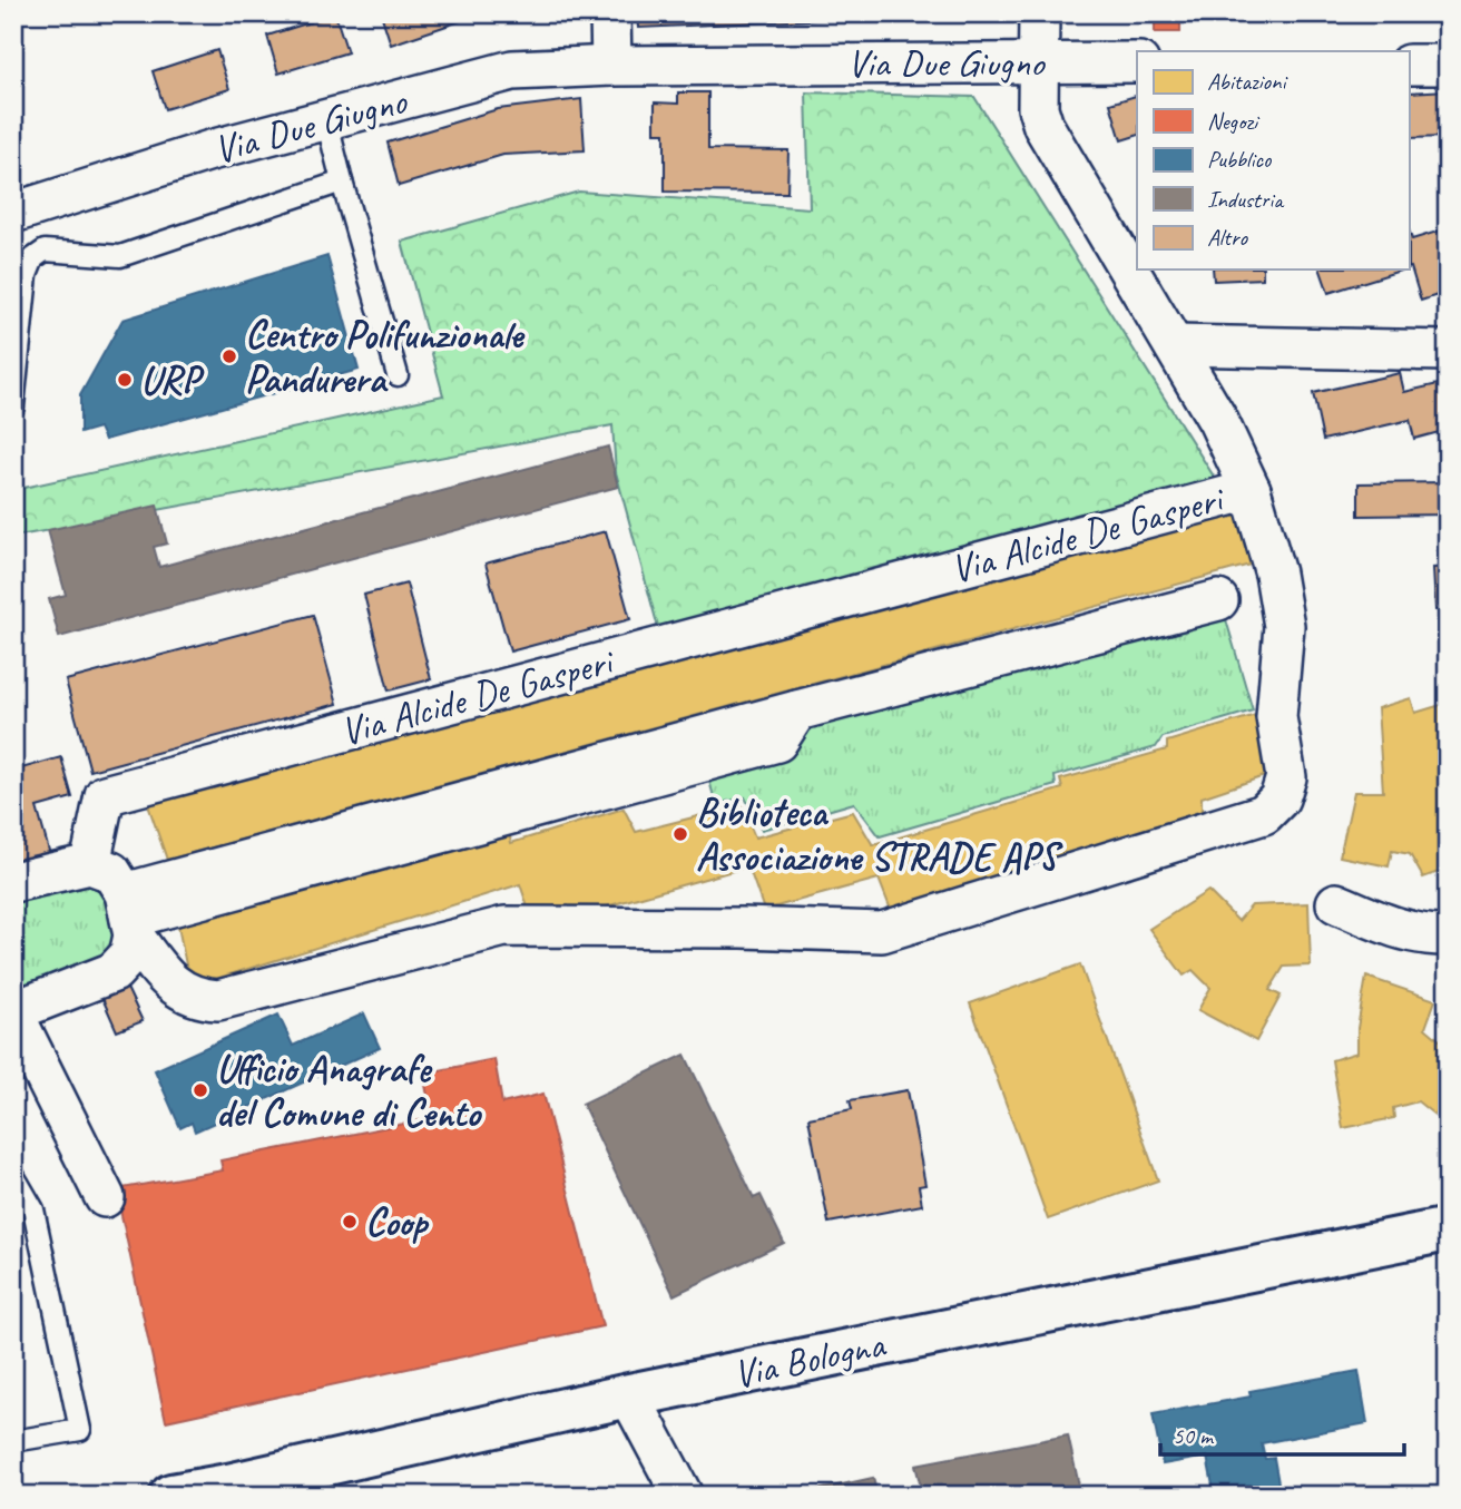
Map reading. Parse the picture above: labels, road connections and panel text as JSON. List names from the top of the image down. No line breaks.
{"streets":{"main road":["Via Bologna"],"street":["Via Due Giugno","Via Alcide De Gasperi"]},"places":["Centro Polifunzionale Pandurera","URP","Biblioteca Associazione STRADE APS","Ufficio Anagrafe del Comune di Cento","Coop"],"legend":["Abitazioni","Negozi","Pubblico","Industria","Altro"],"scale_bar":"50 m"}
